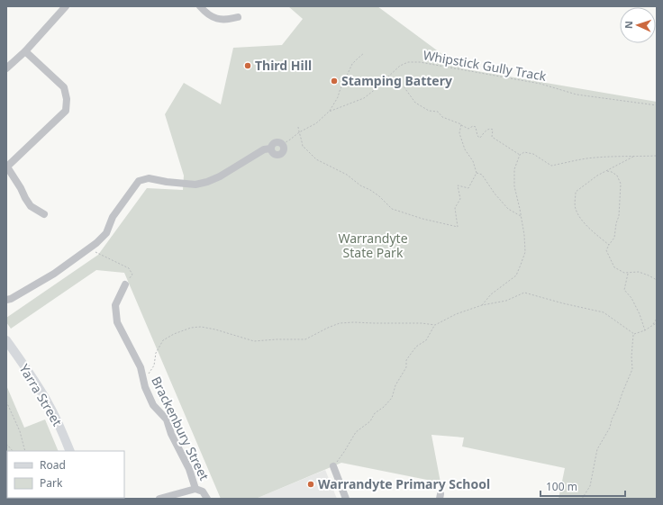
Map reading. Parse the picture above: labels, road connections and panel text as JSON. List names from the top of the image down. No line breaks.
{"streets":{"main road":["Yarra Street"],"street":["Brackenbury Street"],"path":["Whipstick Gully Track"]},"parks":["Warrandyte State Park"],"places":["Third Hill","Stamping Battery","Warrandyte Primary School"],"legend":["Road","Park"],"scale_bar":"100 m","north":"left"}
